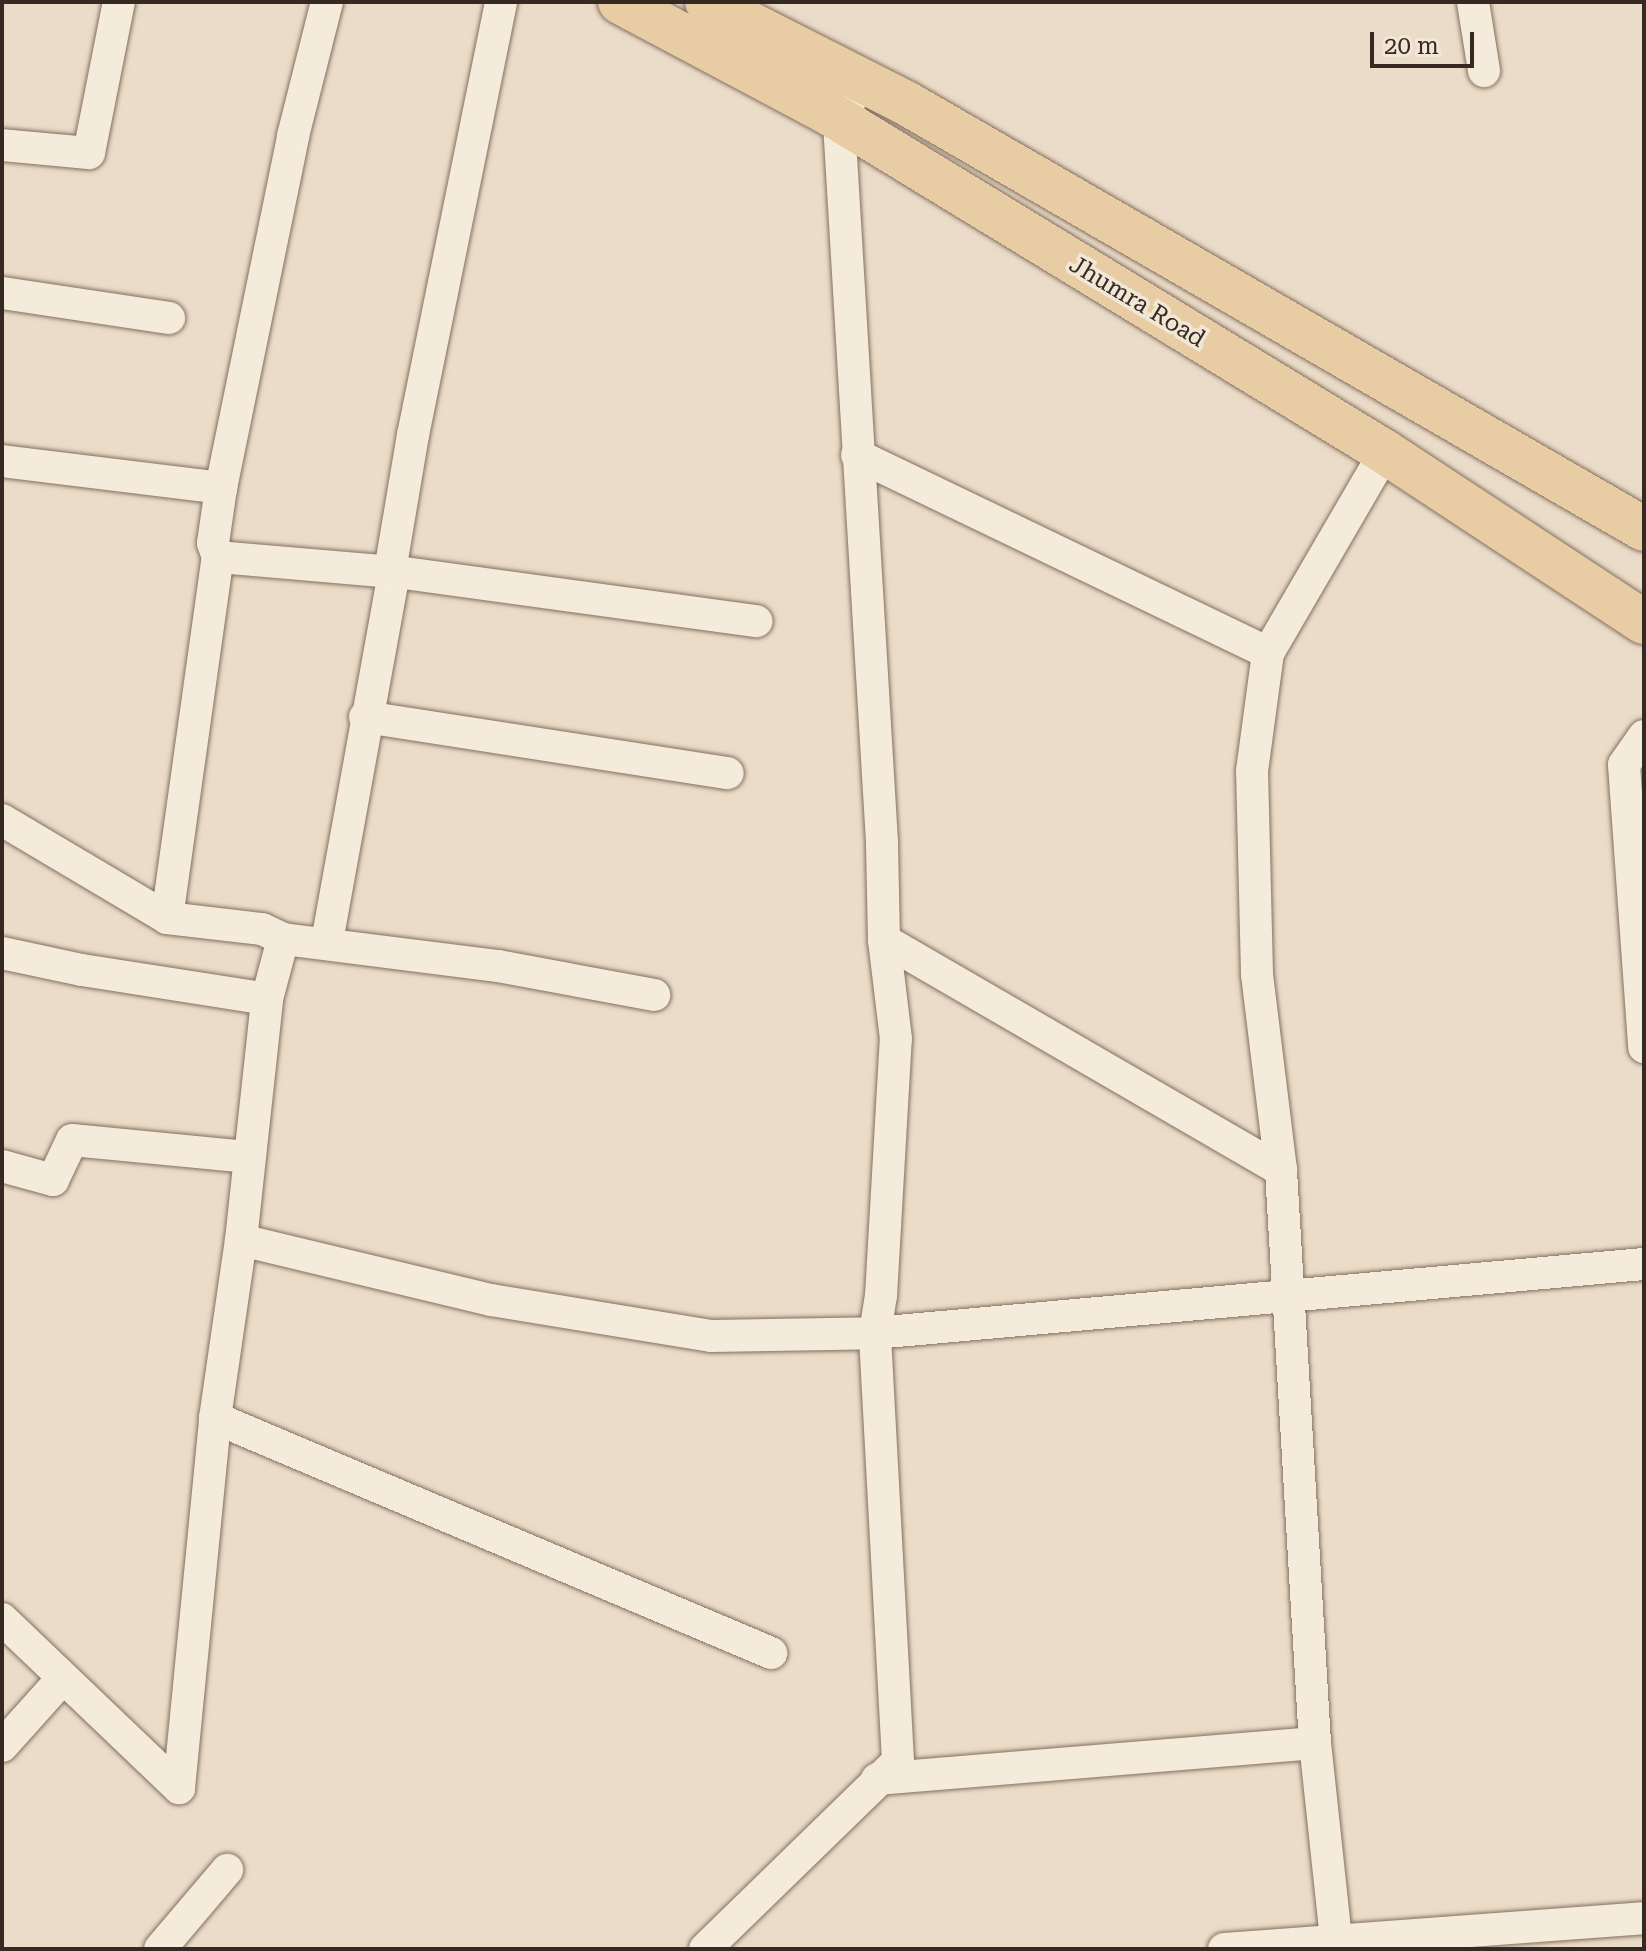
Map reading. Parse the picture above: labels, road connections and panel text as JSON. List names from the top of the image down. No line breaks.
{"streets":{"main road":["Jhumra Road"]},"scale_bar":"20 m"}
